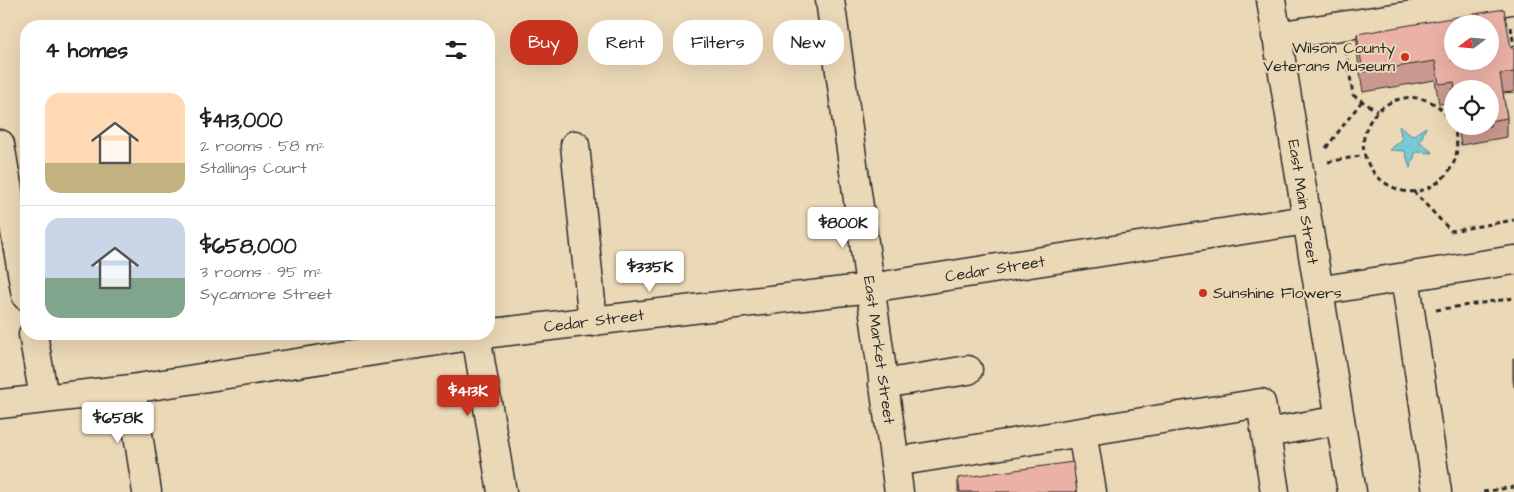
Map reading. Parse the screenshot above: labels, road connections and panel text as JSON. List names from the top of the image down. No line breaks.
{"streets":{"street":["East Main Street","Cedar Street","East Market Street"]},"crossings":[["East Main Street","Cedar Street"],["Cedar Street","East Market Street"]],"places":["Wilson County Veterans Museum","Sunshine Flowers"],"north":"left","page":{"chip":["Buy","Rent","Filters","New"],"heading":"4 homes","list":[{"name":"$413,000","note":"2 rooms · 58 m² · Stallings Court"},{"name":"$658,000","note":"3 rooms · 95 m² · Sycamore Street"}],"price":["$800K","$335K","$413K","$658K"]}}
